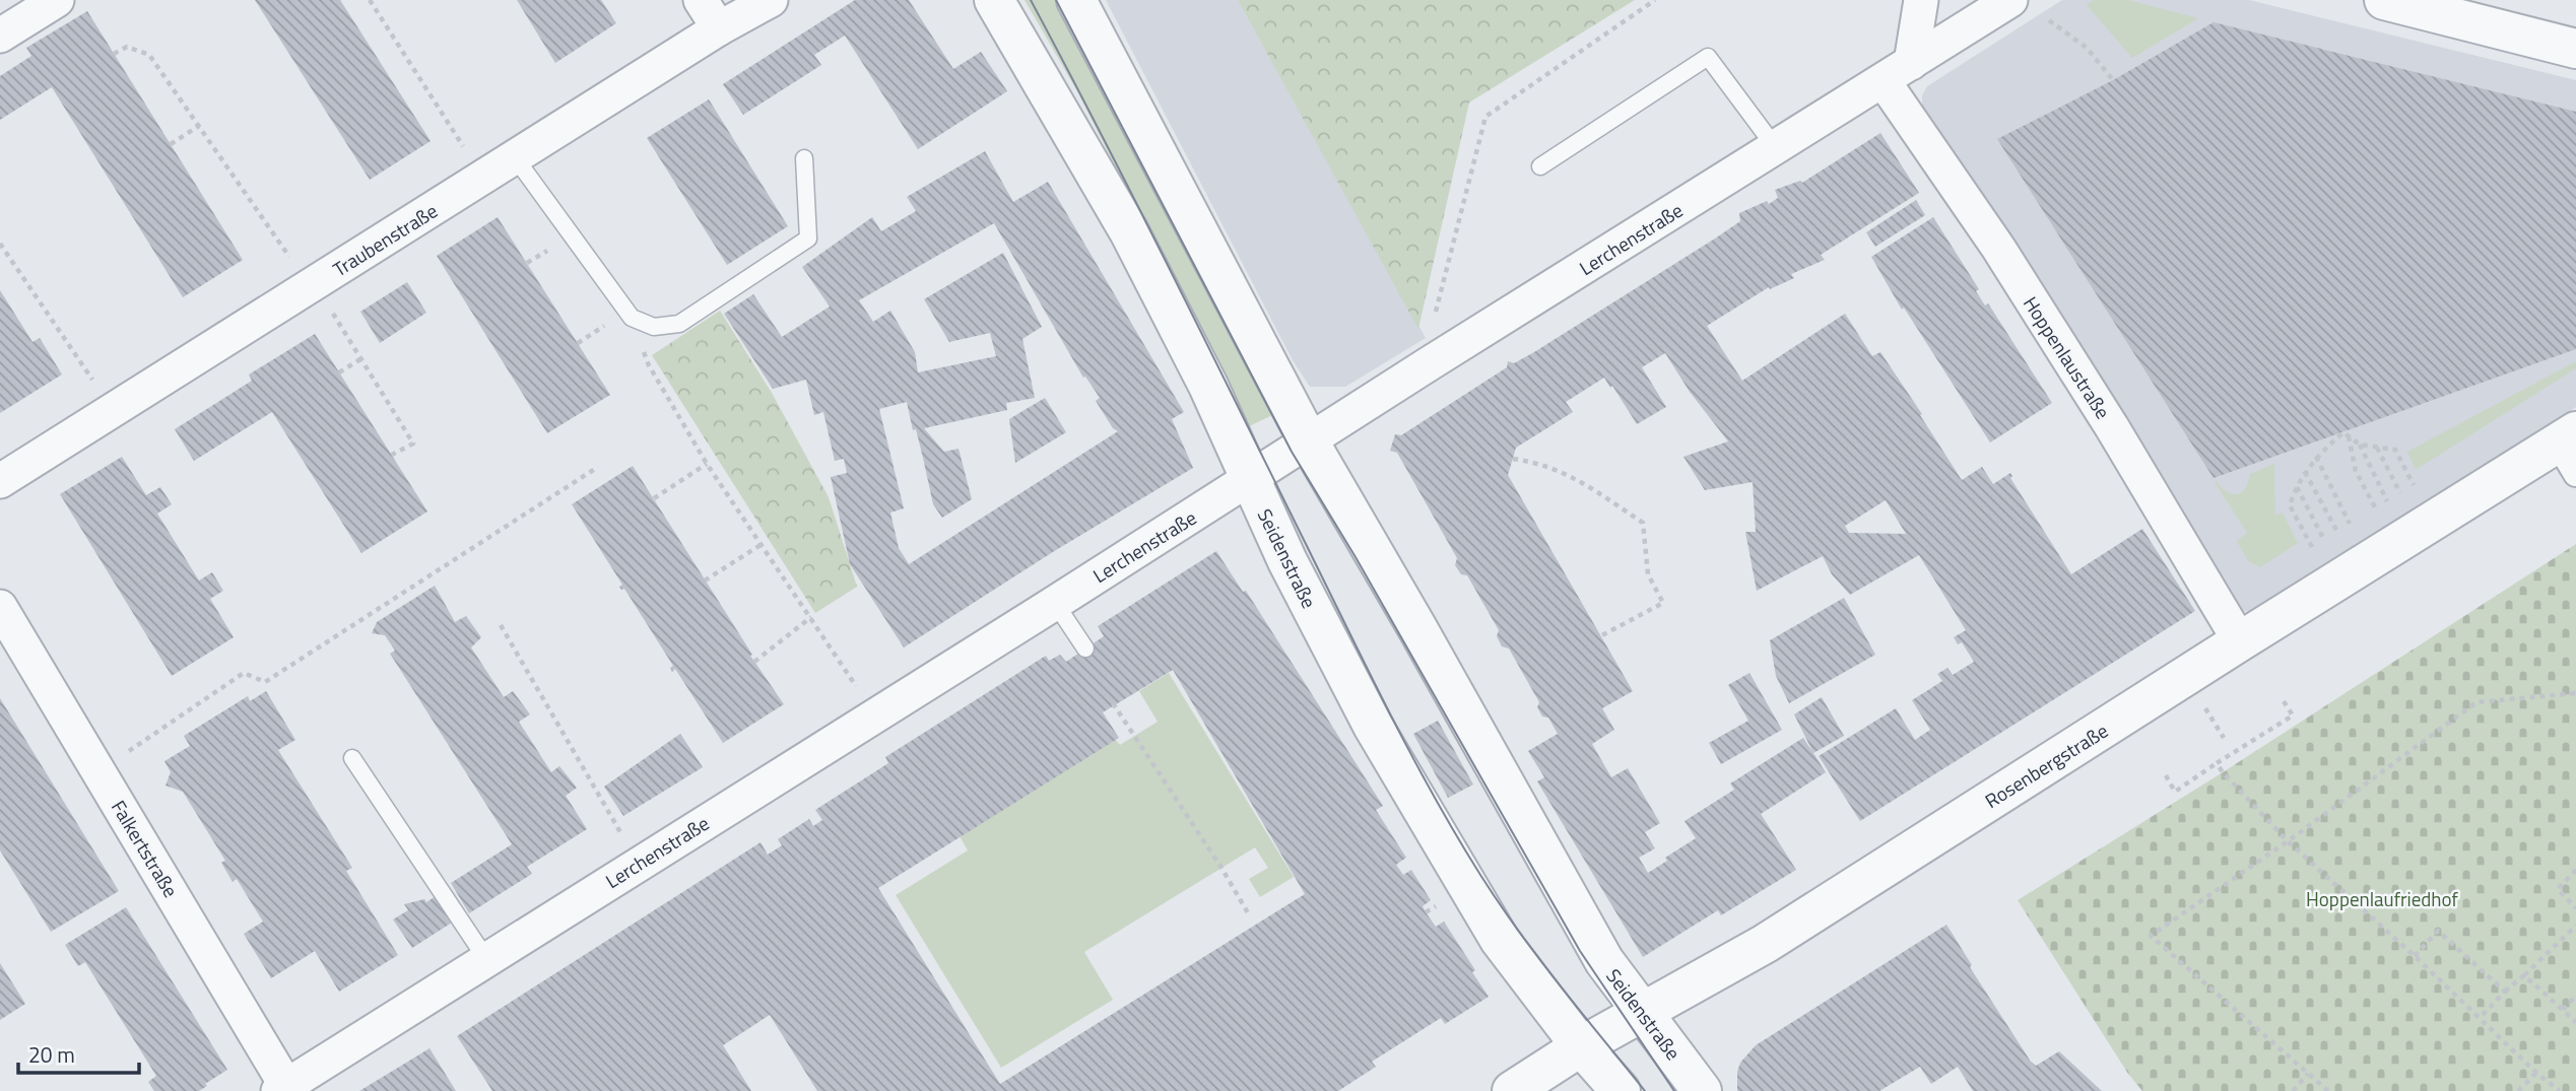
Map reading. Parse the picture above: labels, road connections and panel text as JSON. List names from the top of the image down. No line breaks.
{"streets":{"street":["Lerchenstraße","Traubenstraße","Hoppenlaustraße","Seidenstraße","Rosenbergstraße","Falkertstraße"]},"crossings":[["Lerchenstraße","Hoppenlaustraße"],["Lerchenstraße","Seidenstraße"],["Lerchenstraße","Falkertstraße"],["Hoppenlaustraße","Rosenbergstraße"],["Seidenstraße","Rosenbergstraße"]],"parks":["Hoppenlaufriedhof"],"scale_bar":"20 m"}
